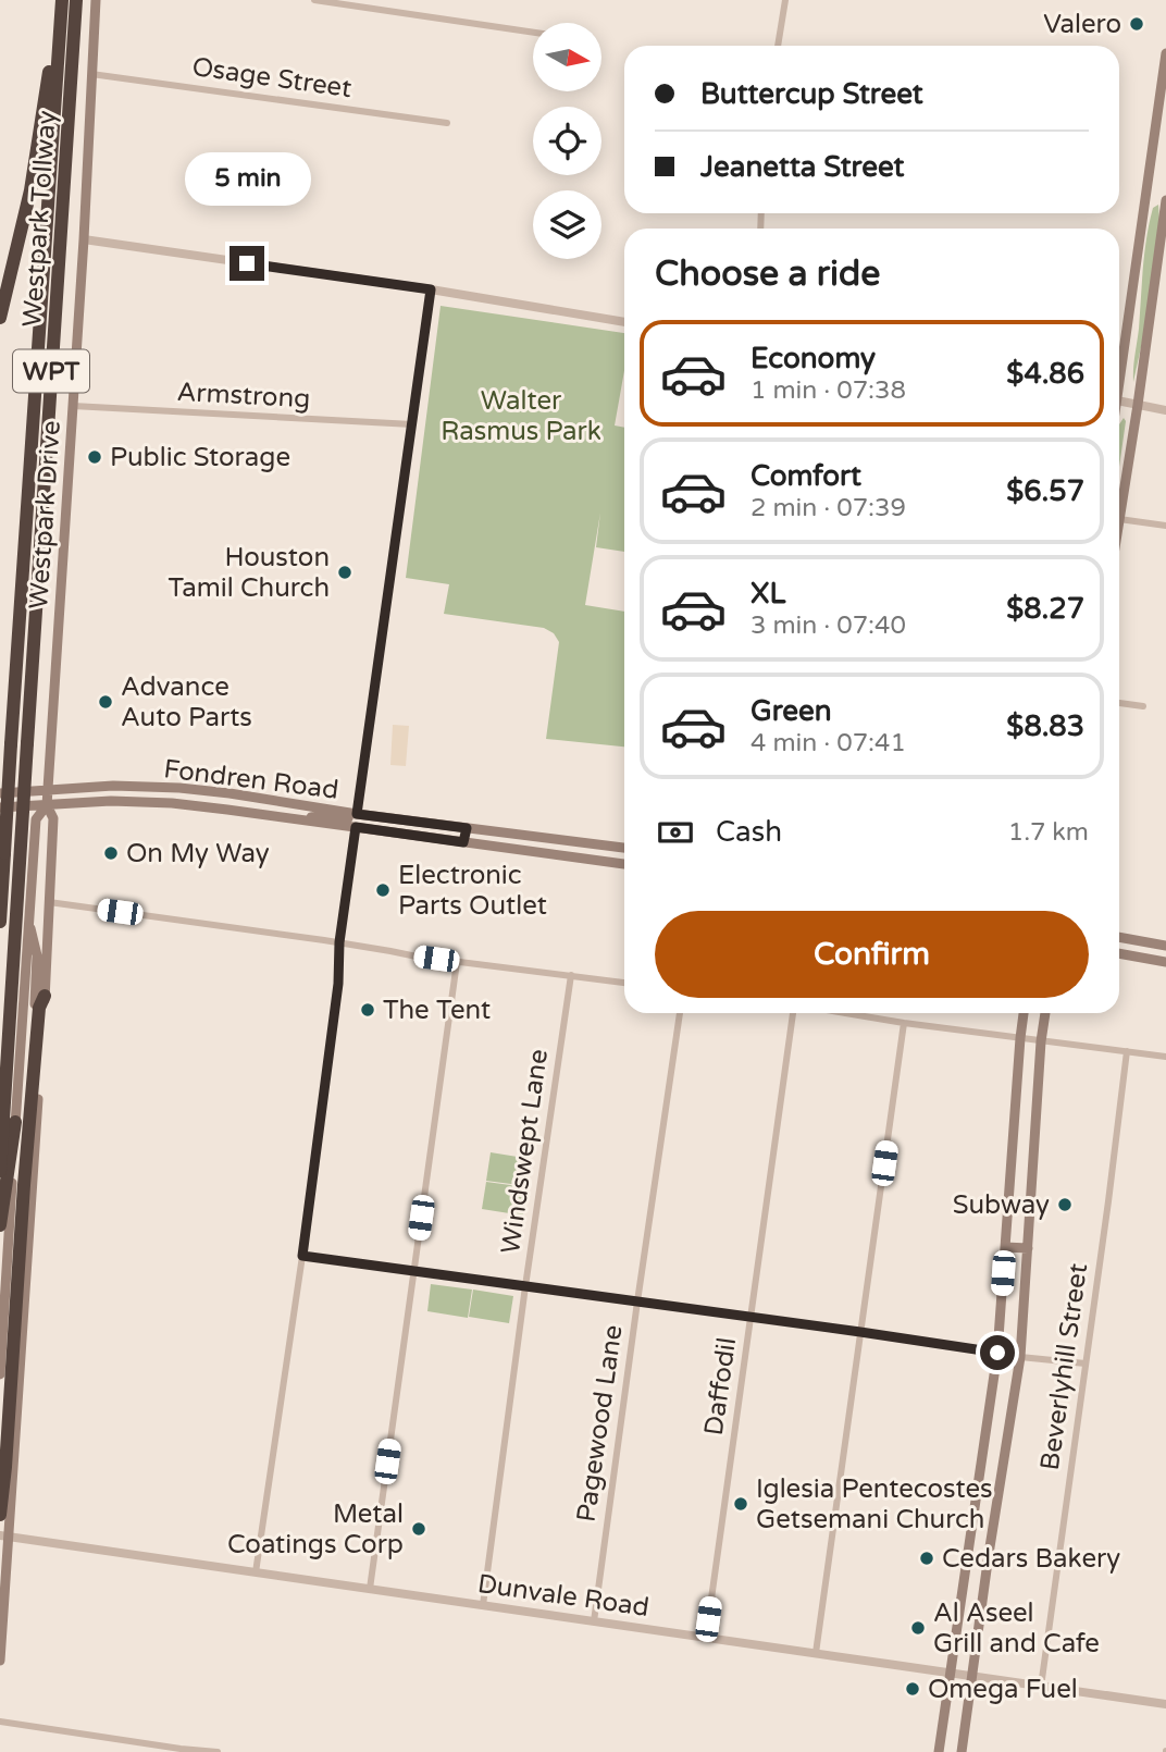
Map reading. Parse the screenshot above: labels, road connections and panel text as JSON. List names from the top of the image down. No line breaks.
{"streets":{"highway":["Westpark Tollway","WPT"],"main road":["Westpark Drive","Fondren Road"],"street":["Osage Street","Armstrong","Windswept Lane","Beverlyhill Street","Daffodil","Pagewood Lane","Dunvale Road"]},"crossings":[["Osage Street","Westpark Drive"],["Armstrong","Westpark Drive"],["Westpark Drive","Fondren Road"],["Westpark Drive","Dunvale Road"],["Windswept Lane","Dunvale Road"],["Beverlyhill Street","Dunvale Road"],["Daffodil","Dunvale Road"],["Pagewood Lane","Dunvale Road"]],"parks":["Walter Rasmus Park"],"places":["Valero","Public Storage","Houston Tamil Church","Advance Auto Parts","On My Way","Electronic Parts Outlet","The Tent","Subway","Iglesia Pentecostes Getsemani Church","Metal Coatings Corp","Cedars Bakery","Al Aseel Grill and Cafe","Omega Fuel"],"north":"right","page":{"banner":["Buttercup Street","Jeanetta Street"],"bubble":"5 min","heading":"Choose a ride","list":[{"name":"Economy","note":"1 min · 07:38","value":"$4.86"},{"name":"Comfort","note":"2 min · 07:39","value":"$6.57"},{"name":"XL","note":"3 min · 07:40","value":"$8.27"},{"name":"Green","note":"4 min · 07:41","value":"$8.83"}],"pay":["Cash","1.7 km"],"buttons":"Confirm"}}
